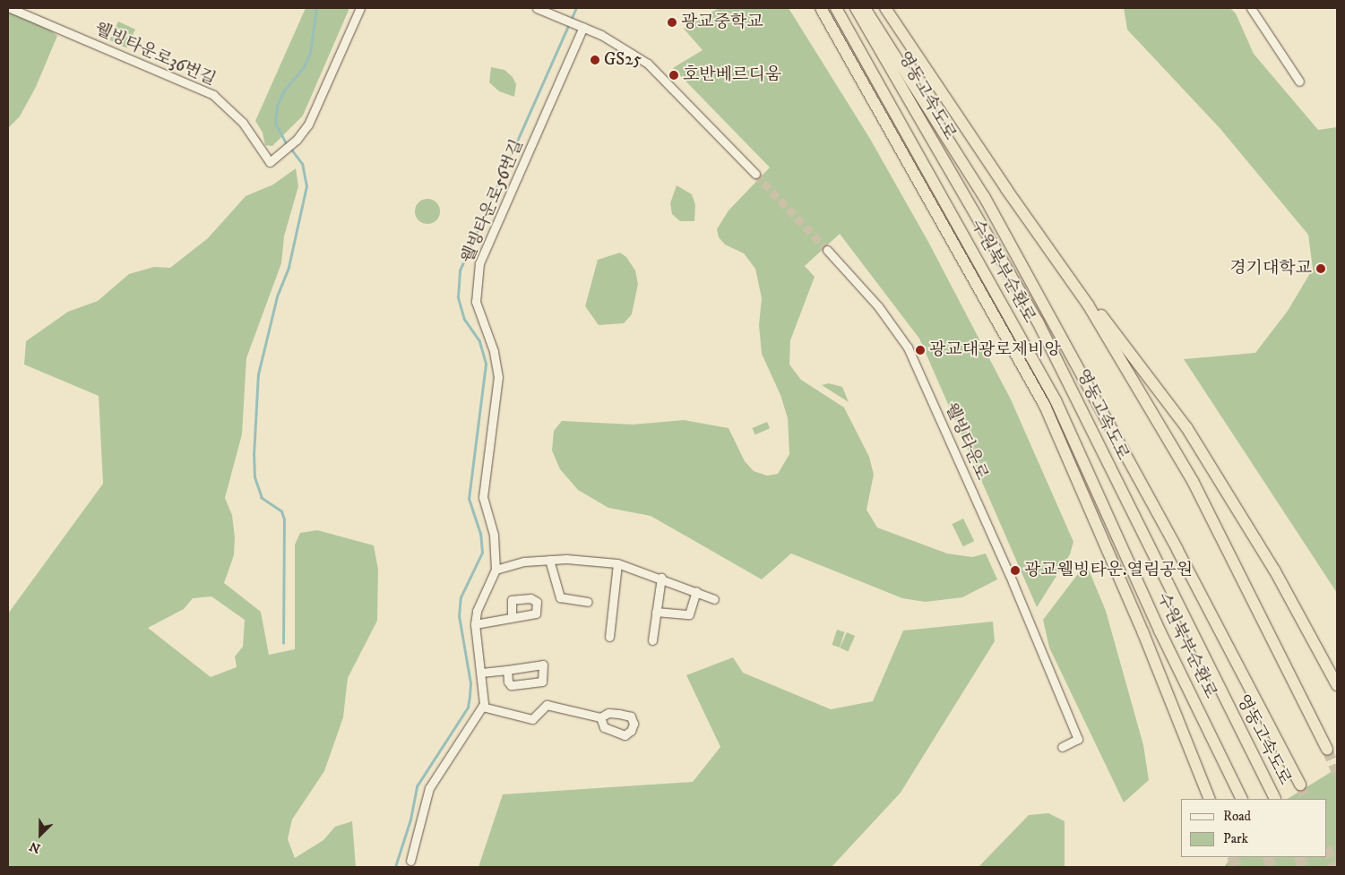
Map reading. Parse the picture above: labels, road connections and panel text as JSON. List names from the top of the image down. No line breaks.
{"streets":{"highway":["영동고속도로","수원북부순환로"],"street":["웰빙타운로36번길","웰빙타운로56번길","웰빙타운로"]},"places":["광교중학교","GS25","호반베르디움","경기대학교","광교대광로제비앙","광교웰빙타운.열림공원"],"legend":["Road","Park"],"north":"bottom left"}
